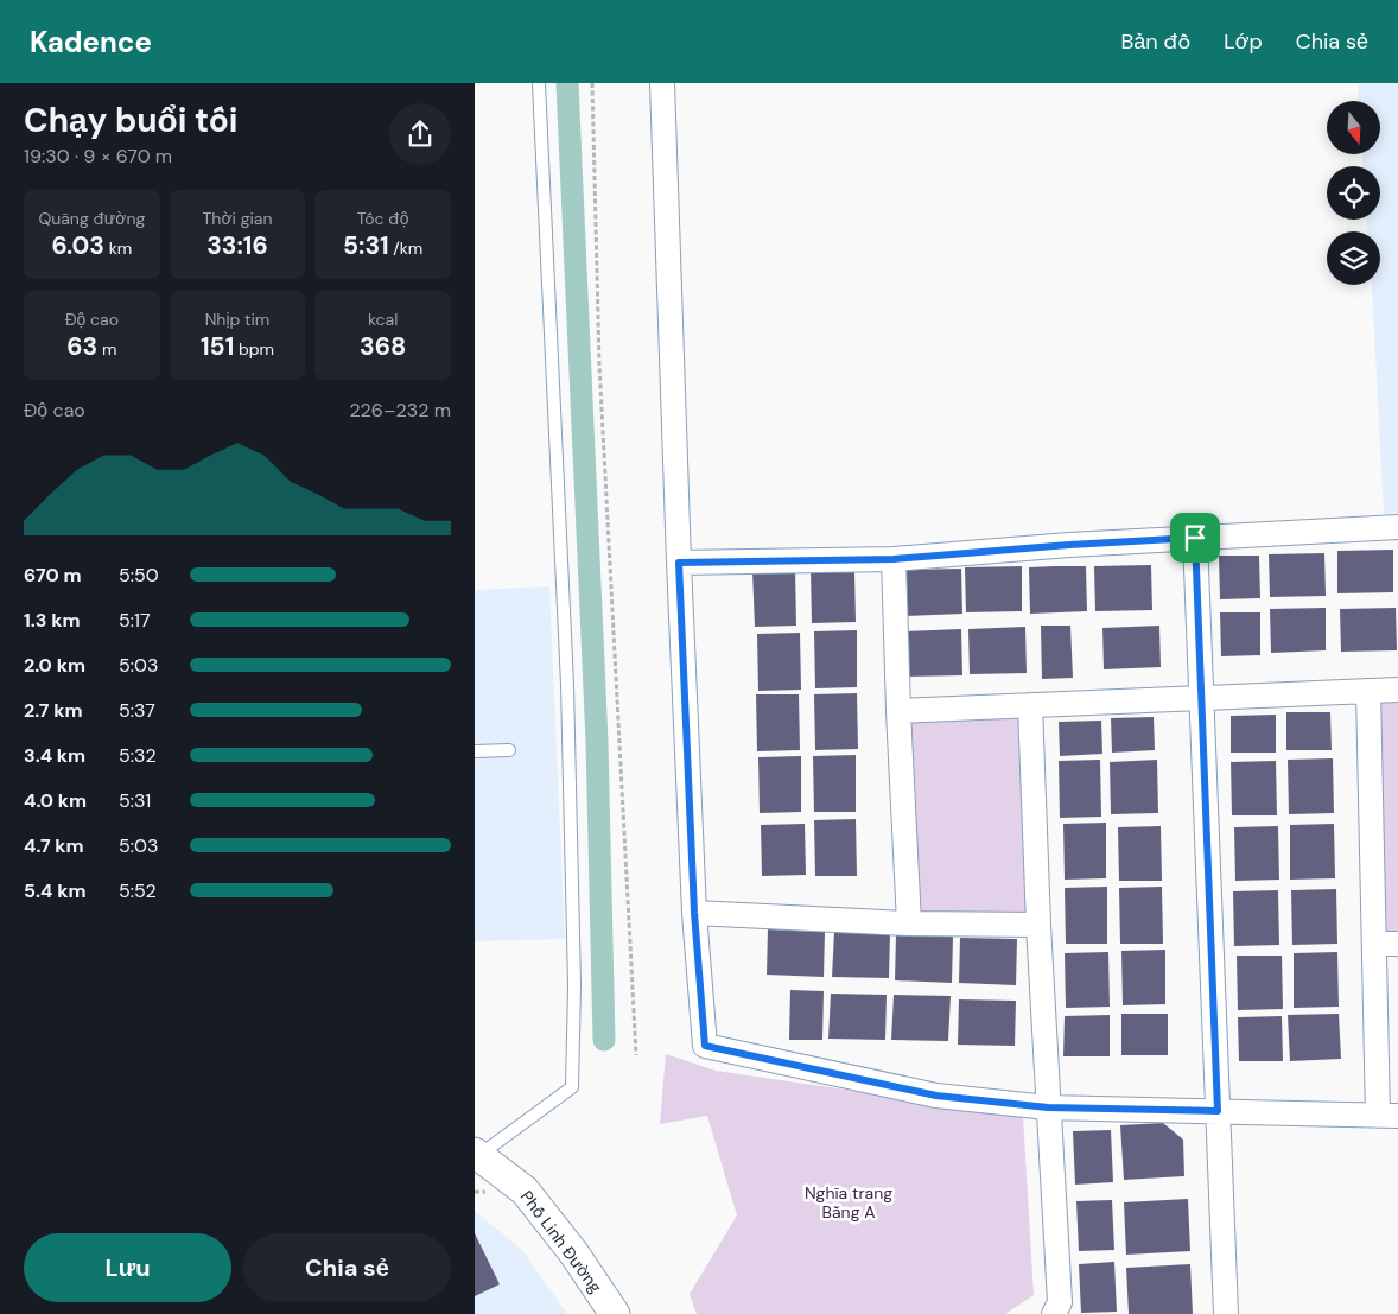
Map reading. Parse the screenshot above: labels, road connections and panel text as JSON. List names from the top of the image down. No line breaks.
{"streets":{"street":["Phố Linh Đường"]},"parks":["Nghĩa trang Bằng A"],"north":"bottom","page":{"header":"Kadence","nav":["Bản đồ","Lớp","Chia sẻ"],"heading":["Chạy buổi tối","19:30 · 9 × 670 m"],"stats":[["Quãng đường","6.03 km"],["Thời gian","33:16"],["Tốc độ","5:31 /km"],["Độ cao","63 m"],["Nhịp tim","151 bpm"],["kcal","368"]],"chart":["Độ cao","226–232 m"],"list":[{"name":"670 m","note":"5:50"},{"name":"1.3 km","note":"5:17"},{"name":"2.0 km","note":"5:03"},{"name":"2.7 km","note":"5:37"},{"name":"3.4 km","note":"5:32"},{"name":"4.0 km","note":"5:31"},{"name":"4.7 km","note":"5:03"},{"name":"5.4 km","note":"5:52"}],"buttons":["Lưu","Chia sẻ"]}}
